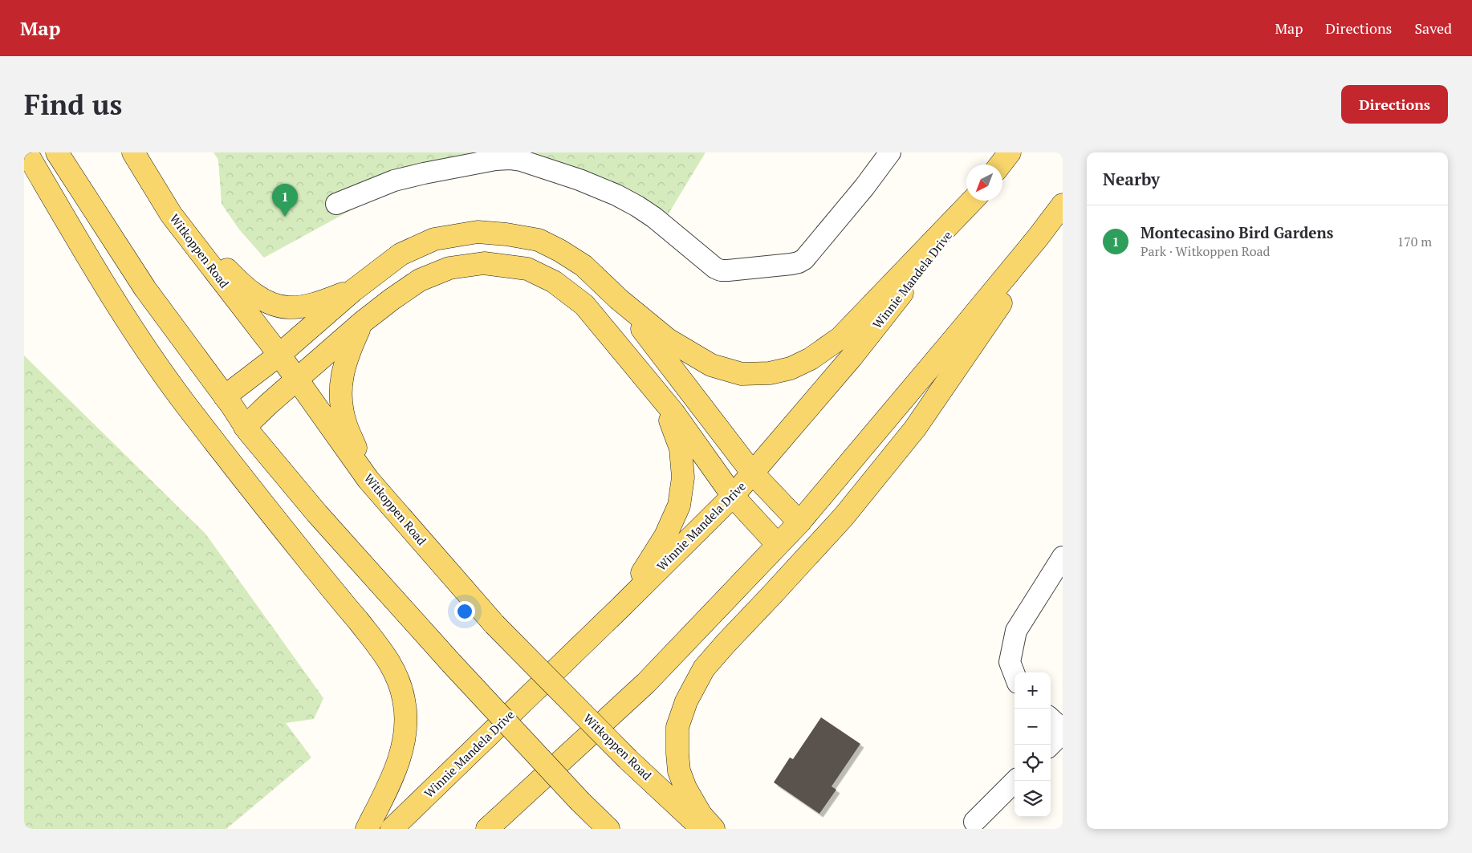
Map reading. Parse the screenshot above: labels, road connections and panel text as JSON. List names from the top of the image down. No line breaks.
{"streets":{"main road":["Witkoppen Road","Winnie Mandela Drive"]},"north":"bottom left","page":{"header":"Map","nav":["Map","Directions","Saved"],"buttons":"Directions","title":"Find us","heading":"Nearby","pins":"1","list":[{"mark":"1","name":"Montecasino Bird Gardens","note":"Park · Witkoppen Road","value":"170 m"}],"map_buttons":["+","−"]}}
